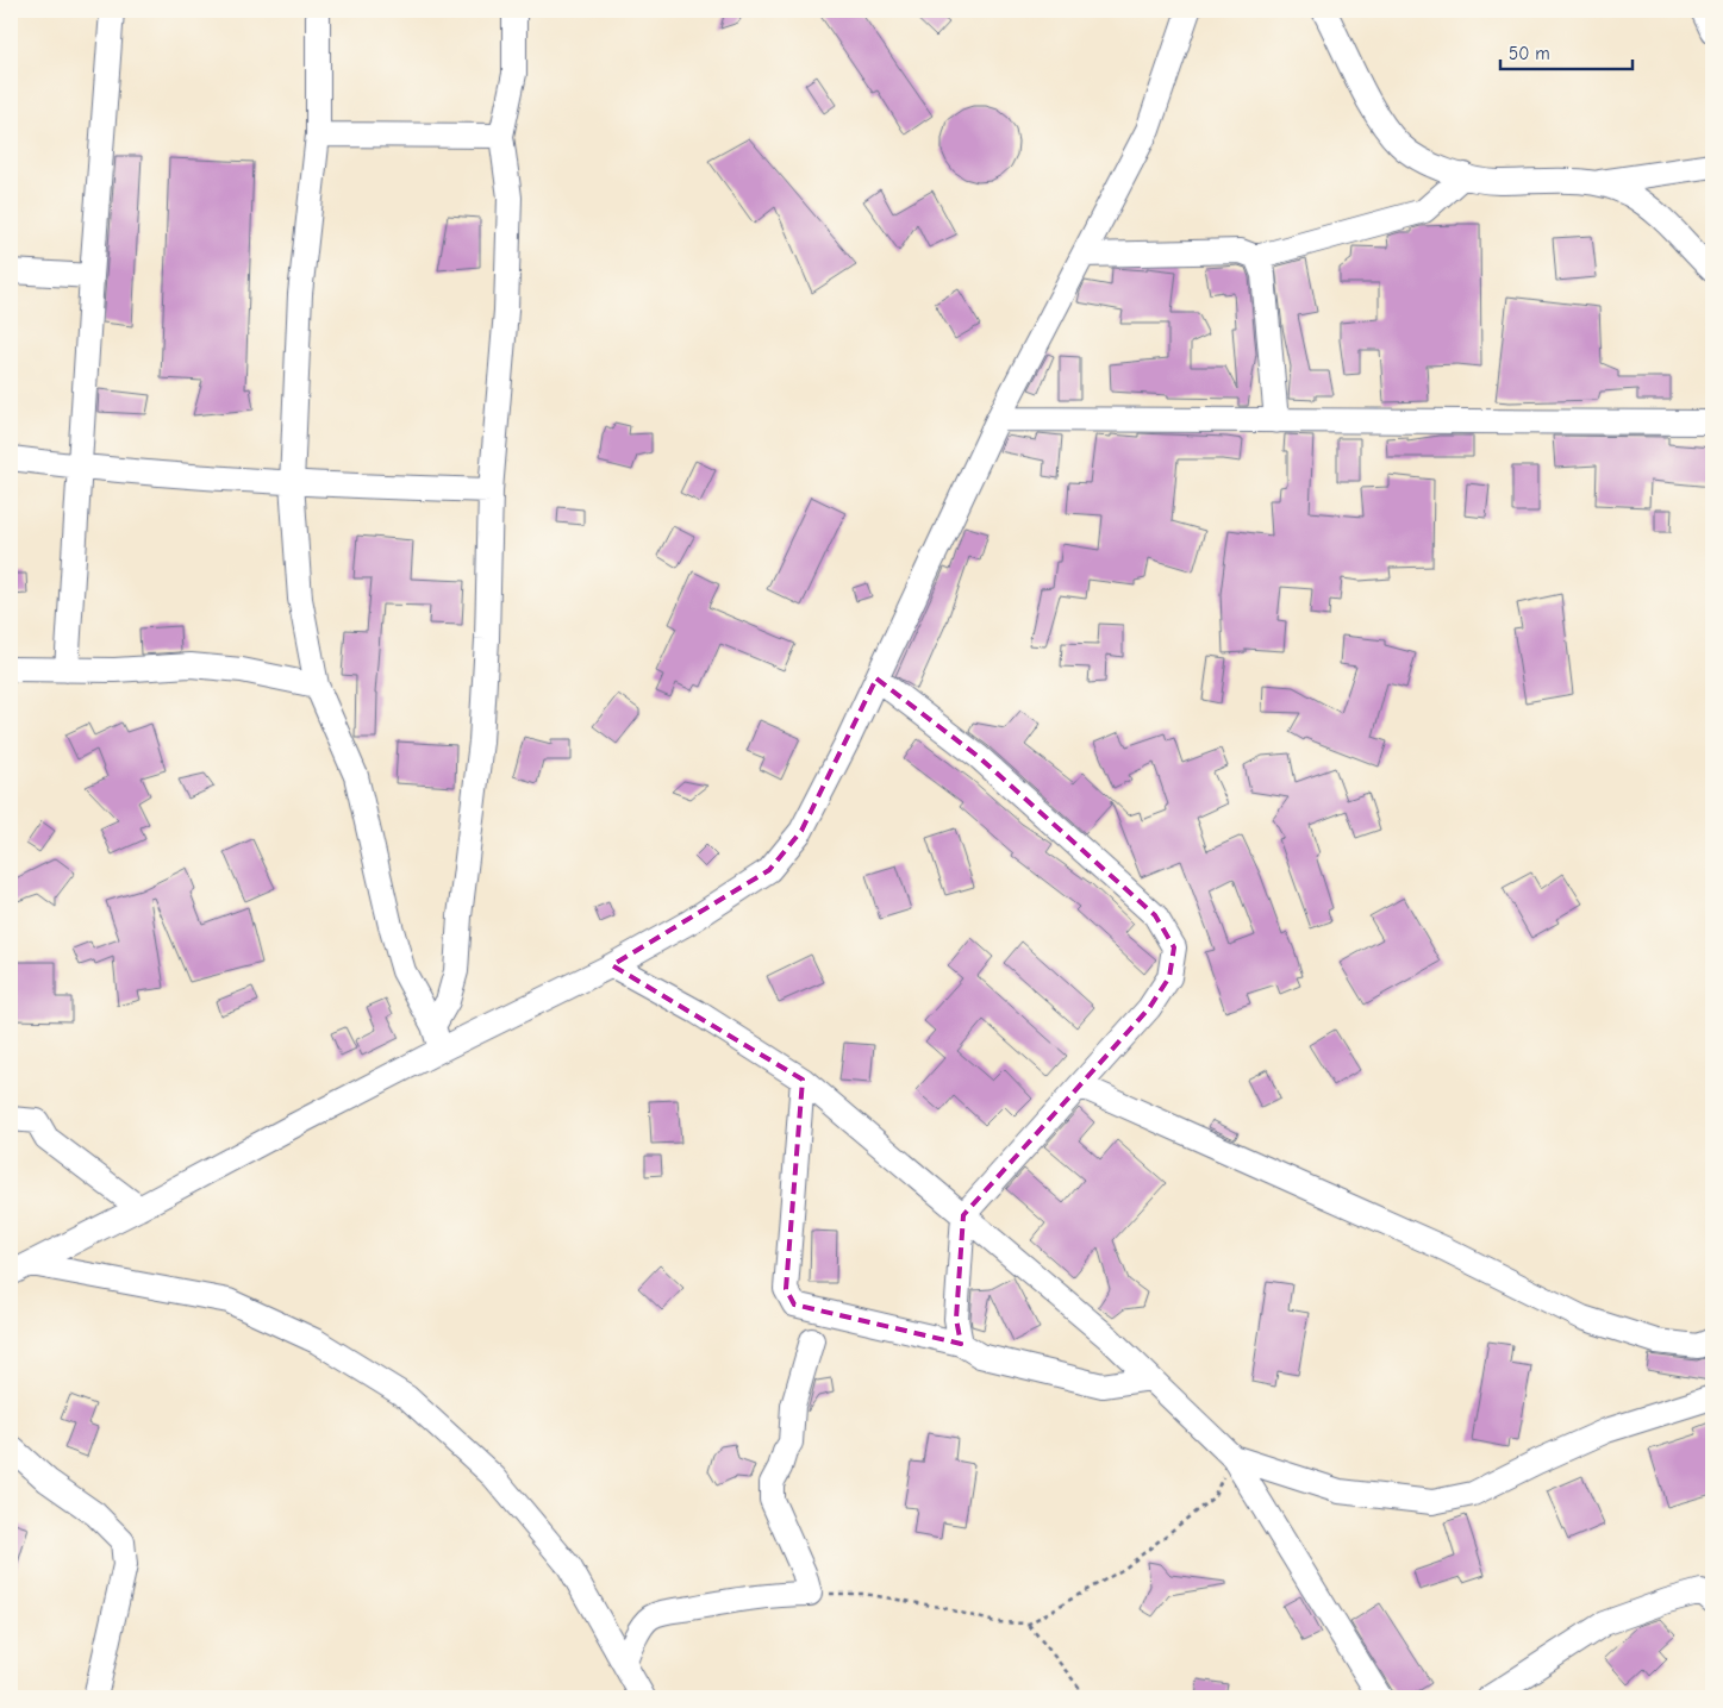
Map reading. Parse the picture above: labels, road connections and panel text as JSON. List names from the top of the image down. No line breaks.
{"scale_bar":"50 m"}
